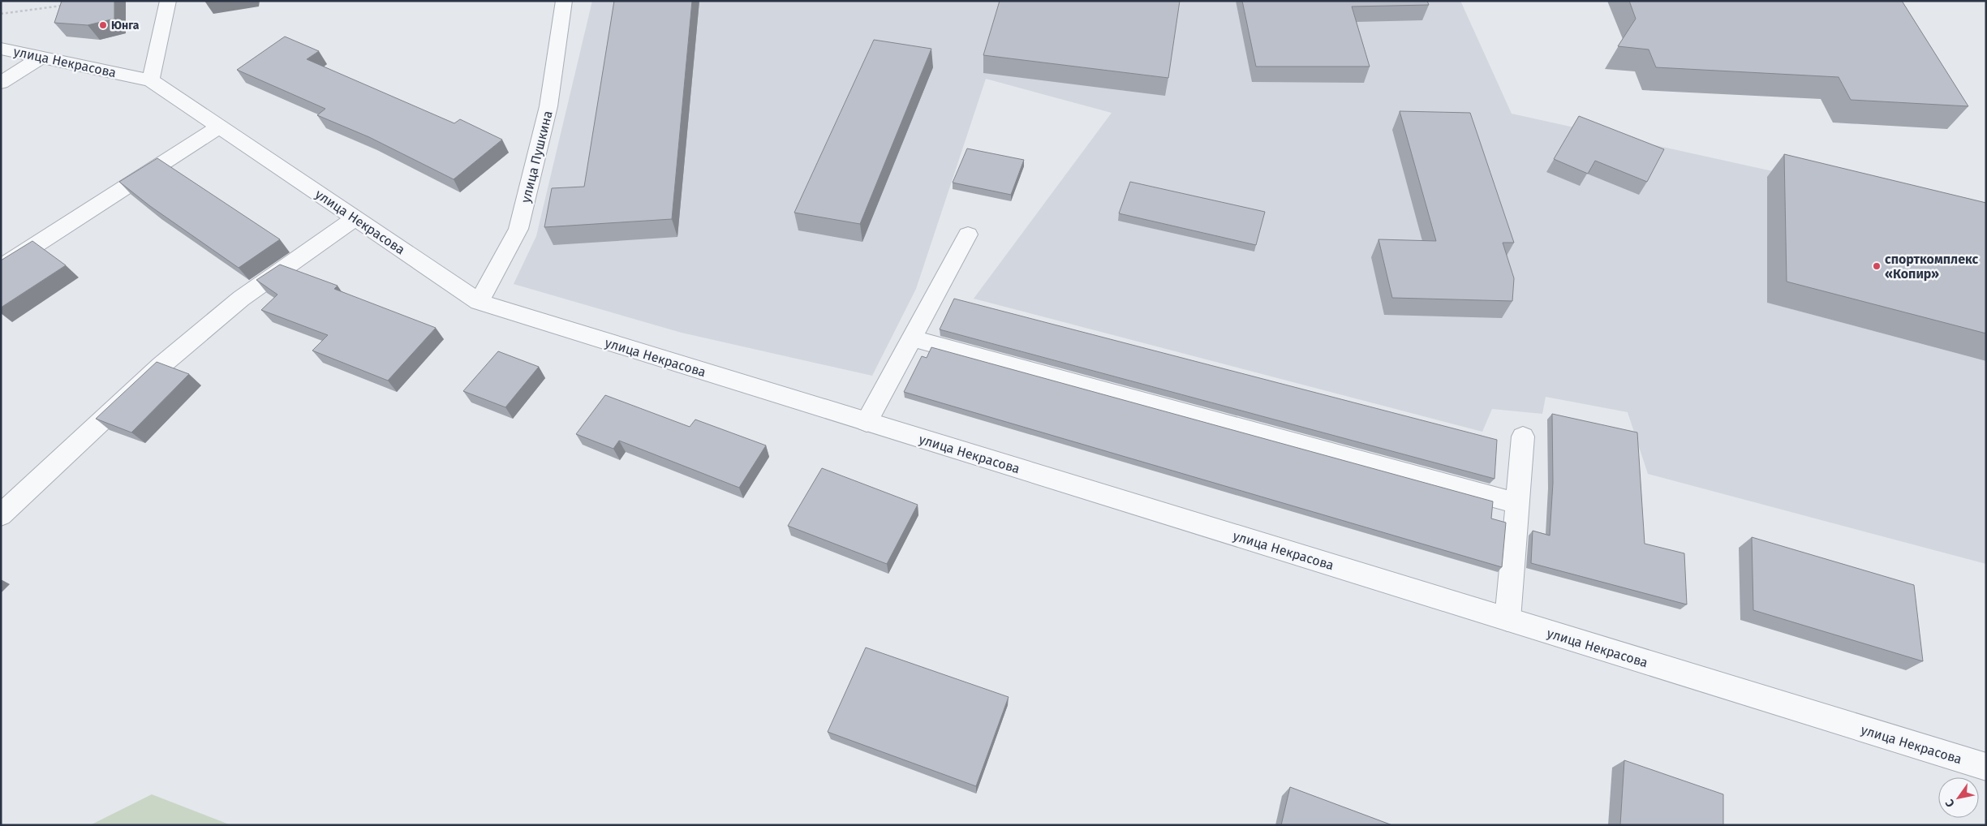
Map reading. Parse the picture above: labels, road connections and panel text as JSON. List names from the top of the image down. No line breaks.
{"streets":{"street":["улица Некрасова","улица Пушкина"]},"crossings":[["улица Некрасова","улица Пушкина"]],"places":["Юнга","спорткомплекс «Копир»"],"north":"bottom left"}
